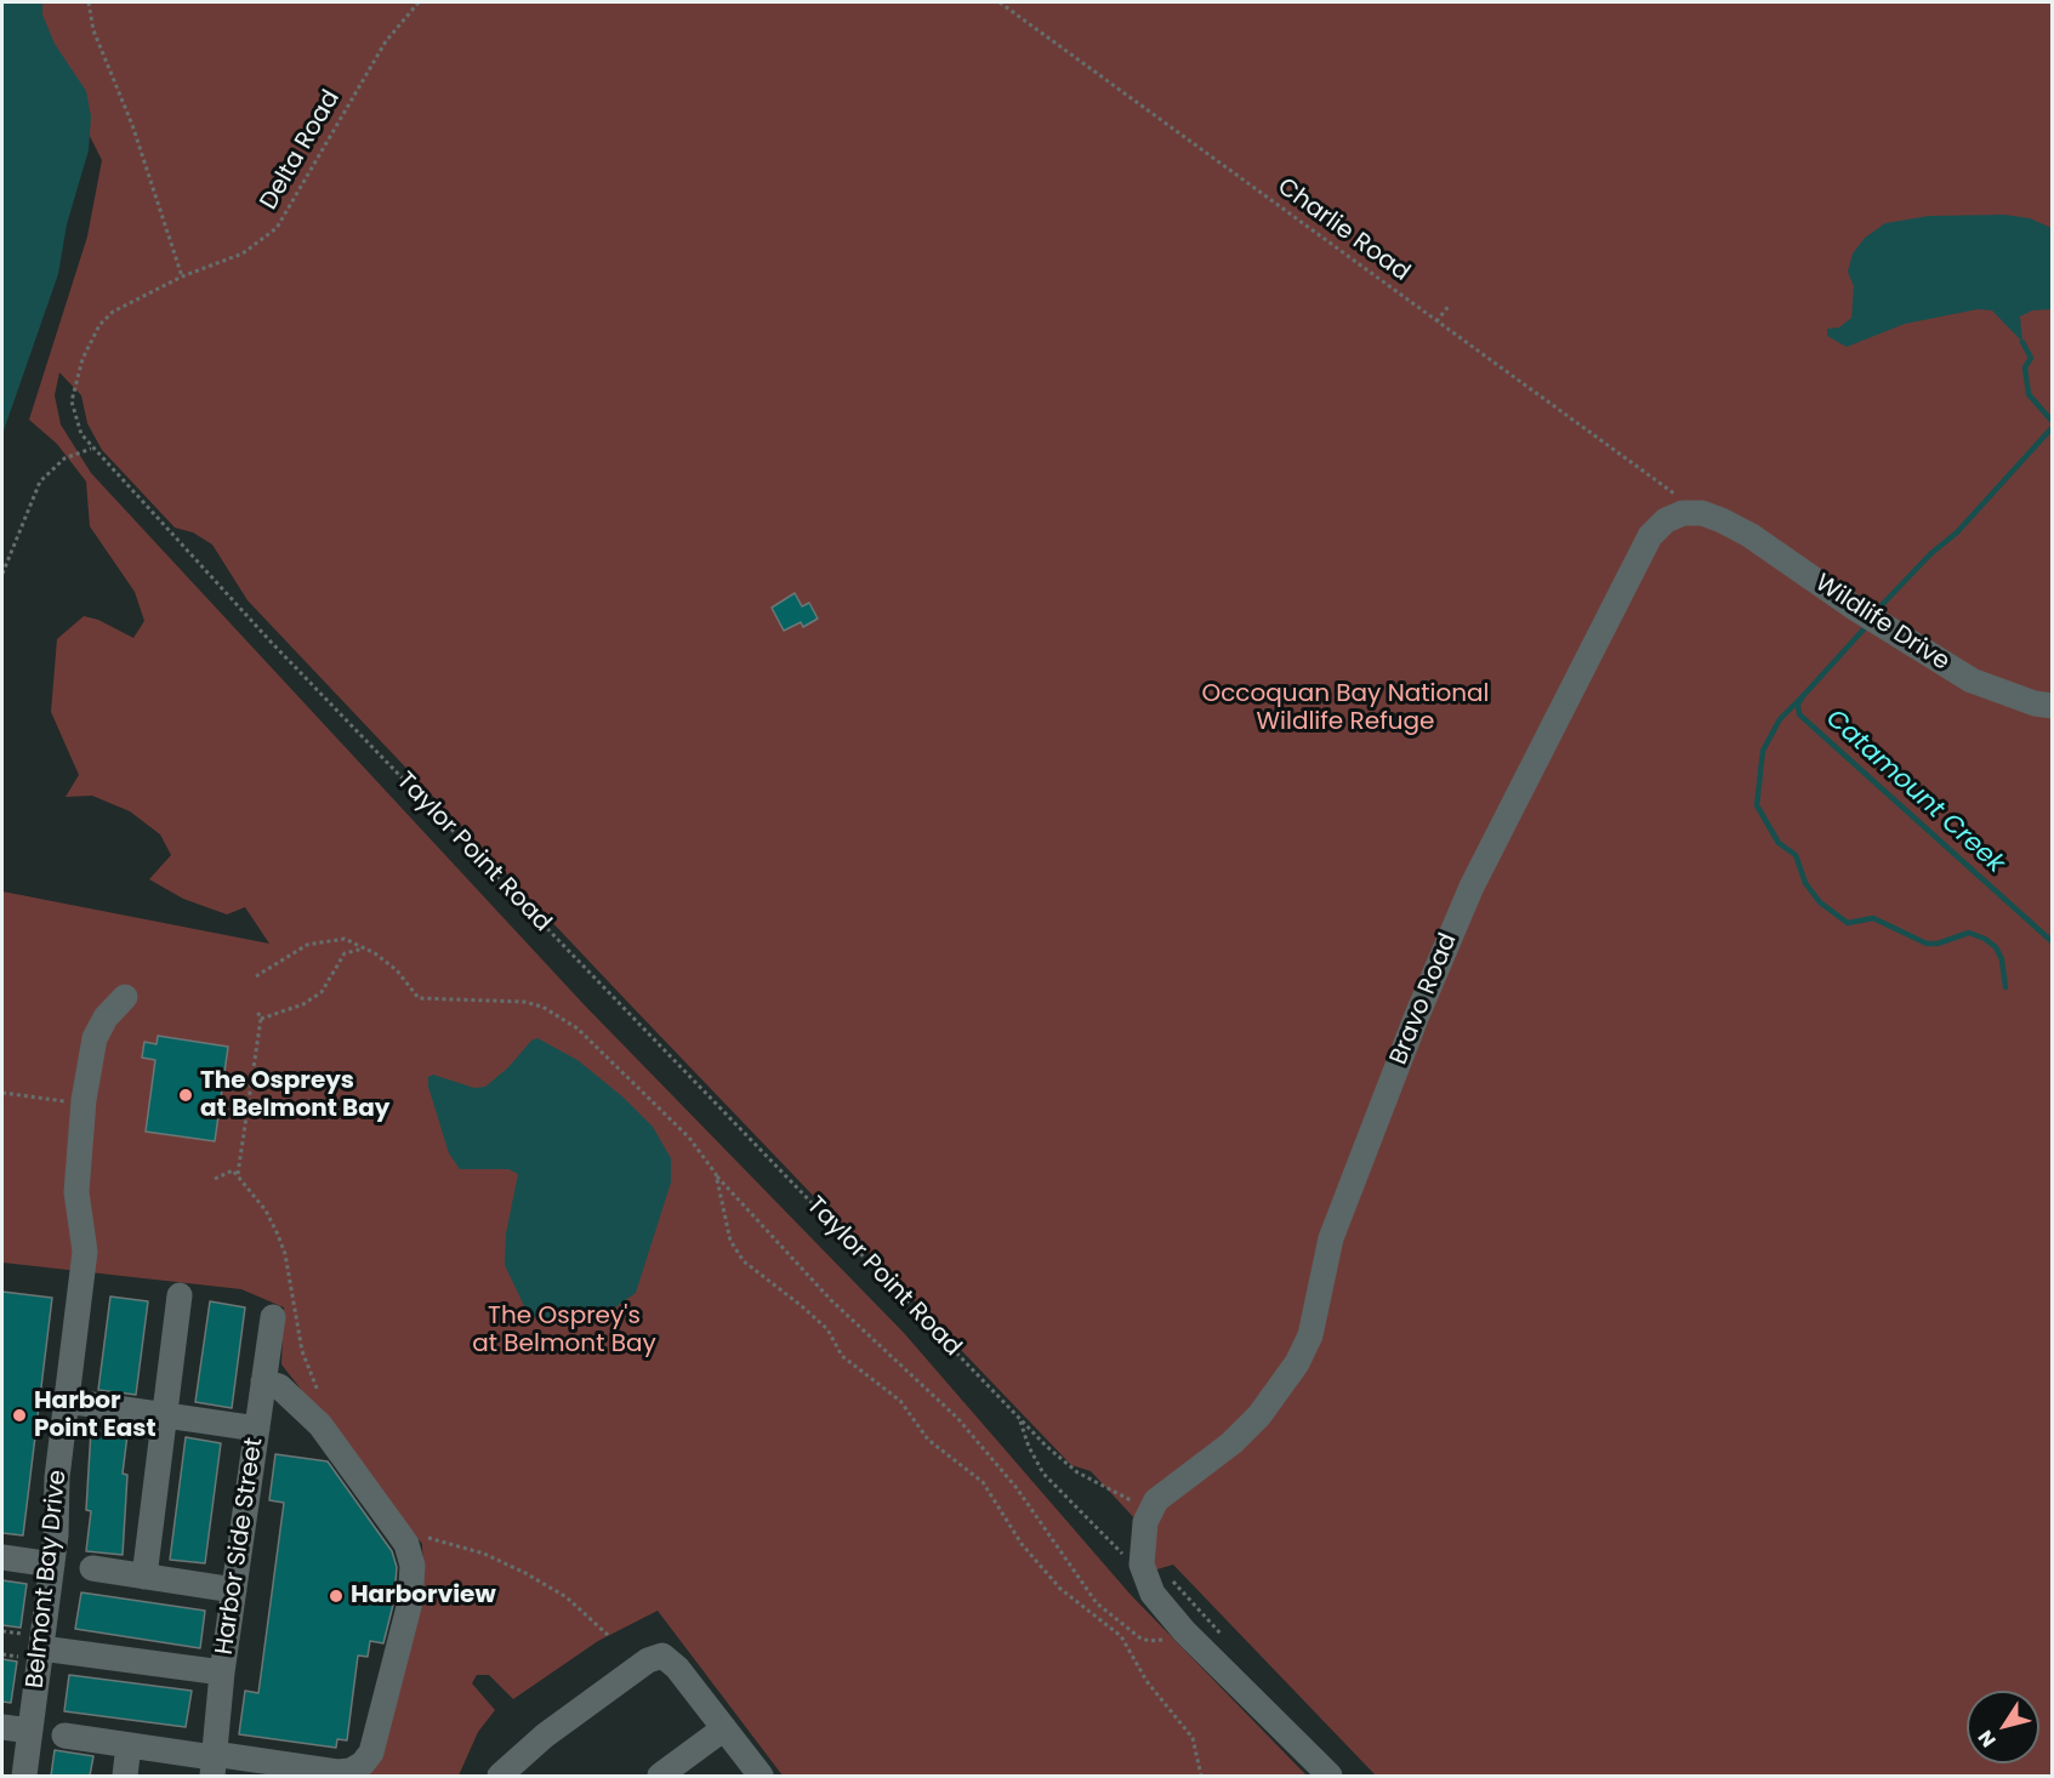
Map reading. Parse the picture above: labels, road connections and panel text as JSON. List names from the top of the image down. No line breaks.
{"streets":{"street":["Wildlife Drive","Bravo Road","Harbor Side Street","Belmont Bay Drive"],"path":["Delta Road","Charlie Road","Taylor Point Road"]},"crossings":[["Delta Road","Taylor Point Road"],["Wildlife Drive","Bravo Road"],["Taylor Point Road","Bravo Road"]],"water":["Catamount Creek"],"parks":["Occoquan Bay National Wildlife Refuge","The Osprey's at Belmont Bay"],"places":["The Ospreys at Belmont Bay","Harbor Point East","Harborview"],"north":"bottom left"}
